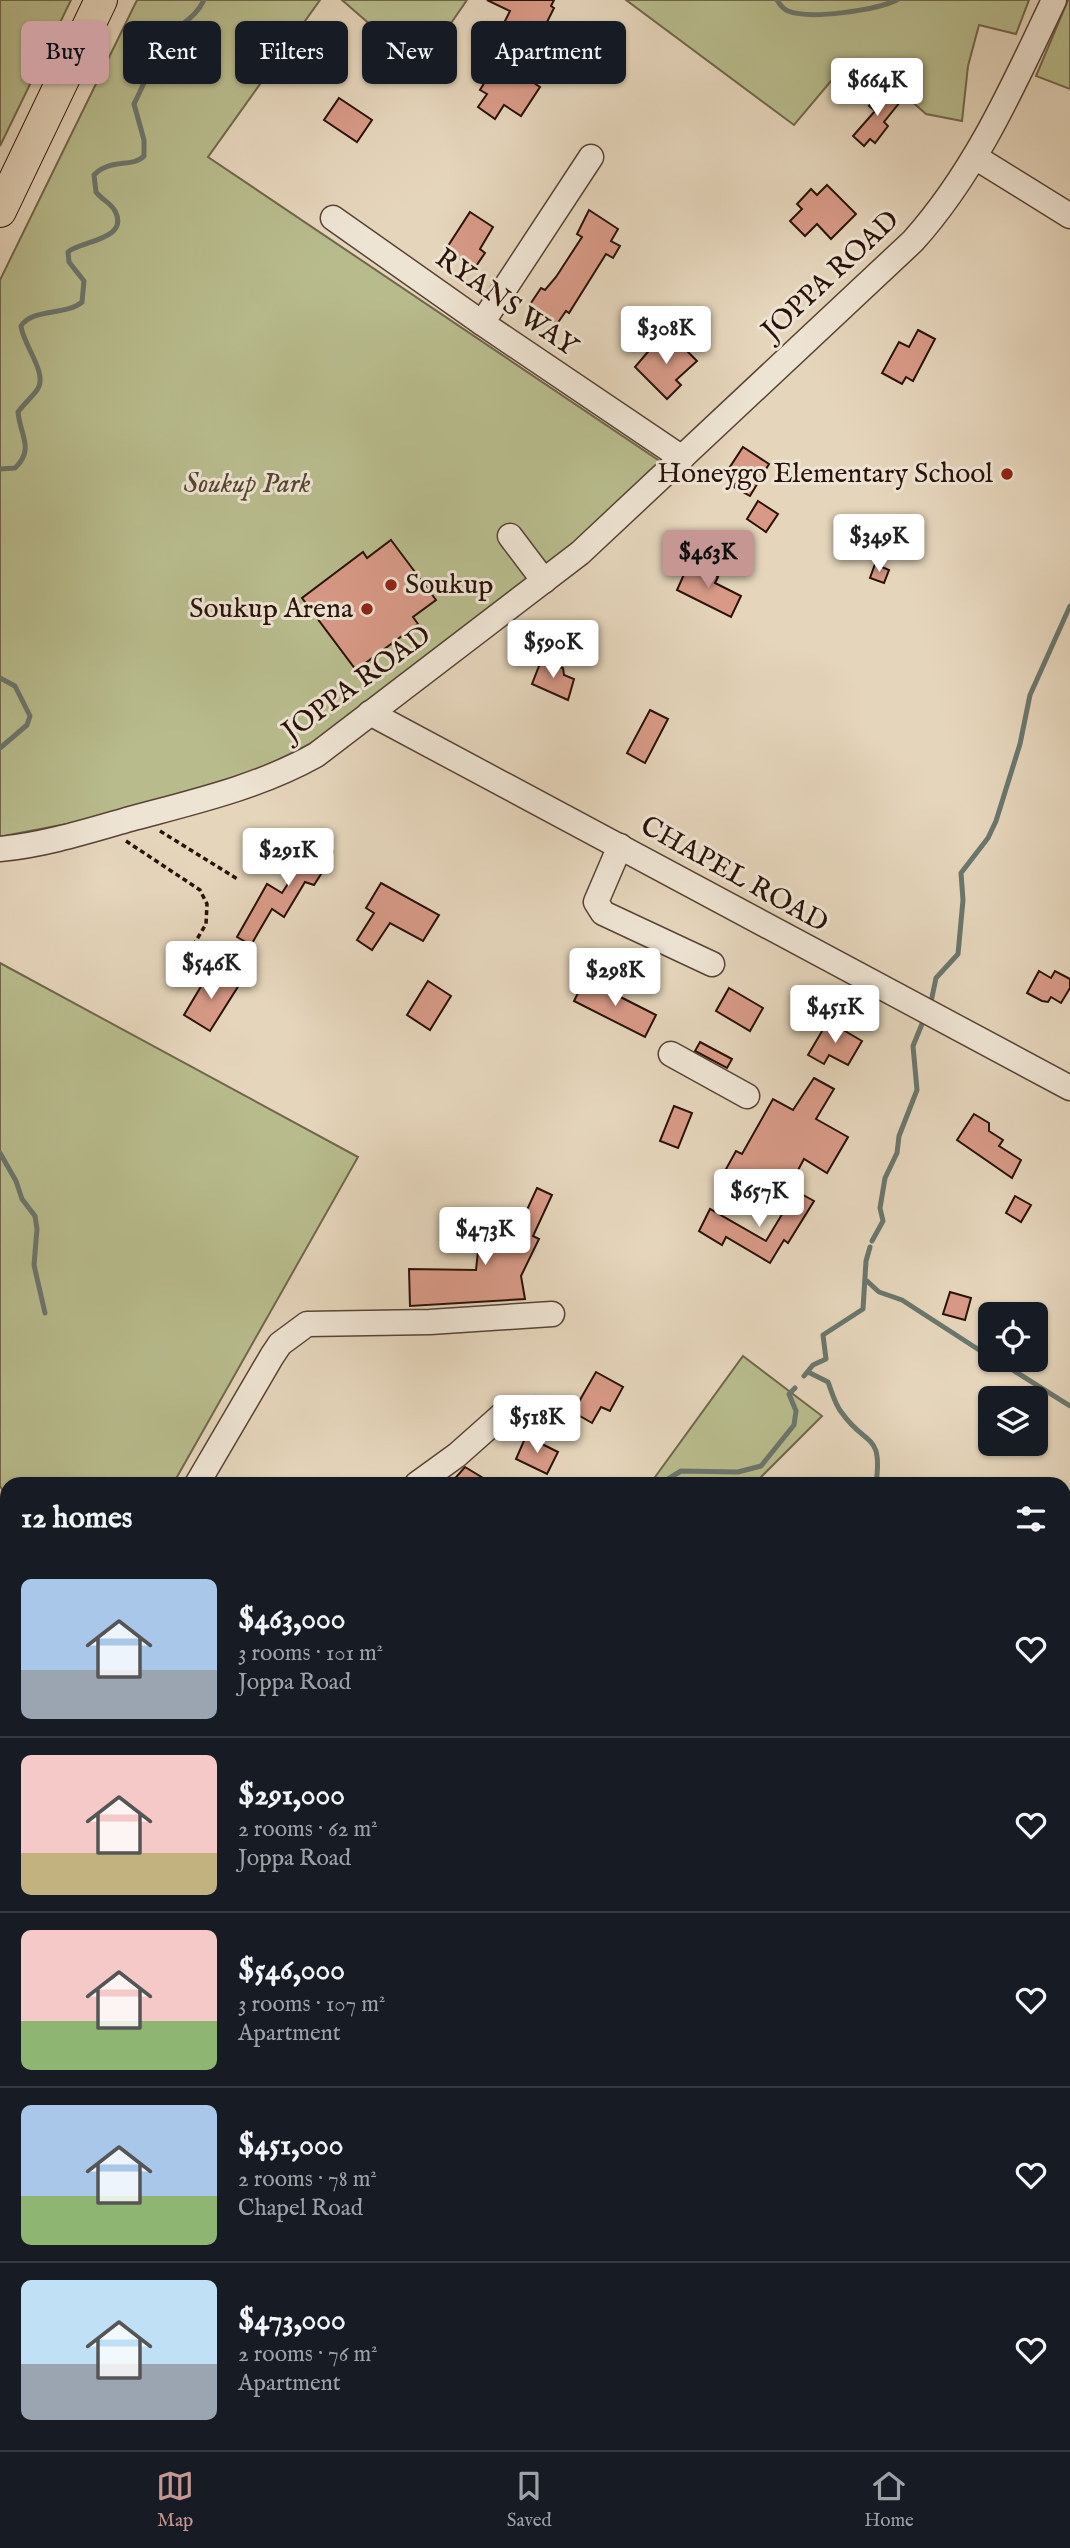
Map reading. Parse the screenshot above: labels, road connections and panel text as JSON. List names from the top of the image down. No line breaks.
{"streets":{"street":["JOPPA ROAD","RYANS WAY","CHAPEL ROAD"]},"crossings":[["JOPPA ROAD","RYANS WAY"],["JOPPA ROAD","CHAPEL ROAD"]],"parks":["Soukup Park"],"places":["Honeygo Elementary School","Soukup","Soukup Arena"],"page":{"chip":["Buy","Rent","Filters","New","Apartment"],"price":["$664K","$308K","$349K","$463K","$590K","$291K","$546K","$298K","$451K","$657K","$473K","$518K"],"heading":"12 homes","list":[{"name":"$463,000","note":"3 rooms · 101 m² · Joppa Road"},{"name":"$291,000","note":"2 rooms · 62 m² · Joppa Road"},{"name":"$546,000","note":"3 rooms · 107 m² · Apartment"},{"name":"$451,000","note":"2 rooms · 78 m² · Chapel Road"},{"name":"$473,000","note":"2 rooms · 76 m² · Apartment"}],"tabs":["Map","Saved","Home"]}}
